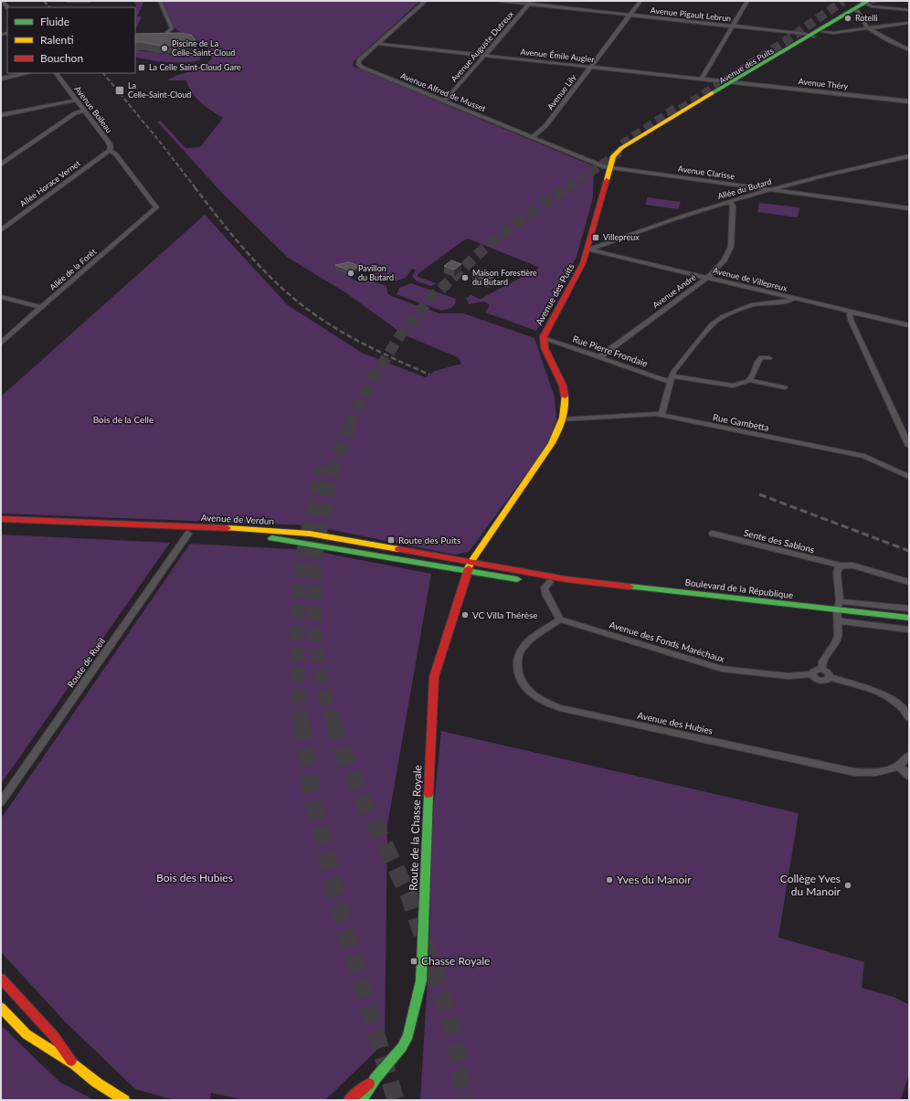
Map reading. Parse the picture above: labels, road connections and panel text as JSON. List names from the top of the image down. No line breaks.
{"streets":{"street":["Avenue Pigault Lebrun","Avenue Auguste Dutreux","Avenue Émile Augier","Avenue des Puits","Avenue Théry","Avenue Alfred de Musset","Avenue Lily","Avenue Boileau","Avenue Clarisse","Allée Horace Vernet","Allée du Butard","Allée de la Forêt","Avenue de Villepreux","Avenue André","Rue Pierre Frondaie","Rue Gambetta","Avenue de Verdun","Sente des Sablons","Boulevard de la République","Avenue des Fonds Maréchaux","Route de Rueil","Avenue des Hubies","Route de la Chasse Royale"]},"crossings":[["Avenue Pigault Lebrun","Avenue Auguste Dutreux"],["Avenue Pigault Lebrun","Avenue des Puits"],["Avenue Pigault Lebrun","Avenue Lily"],["Avenue Auguste Dutreux","Avenue Émile Augier"],["Avenue Auguste Dutreux","Avenue Alfred de Musset"],["Avenue Émile Augier","Avenue des Puits"],["Avenue Émile Augier","Avenue Théry"],["Avenue Émile Augier","Avenue Alfred de Musset"],["Avenue Émile Augier","Avenue Lily"],["Avenue des Puits","Avenue Théry"],["Avenue des Puits","Avenue Alfred de Musset"],["Avenue des Puits","Avenue Clarisse"],["Avenue des Puits","Allée du Butard"],["Avenue des Puits","Avenue de Villepreux"],["Avenue des Puits","Rue Pierre Frondaie"],["Avenue des Puits","Rue Gambetta"],["Avenue des Puits","Avenue de Verdun"],["Avenue des Puits","Boulevard de la République"],["Avenue des Puits","Route de la Chasse Royale"],["Avenue Alfred de Musset","Avenue Lily"],["Avenue Alfred de Musset","Avenue Clarisse"],["Avenue Boileau","Allée Horace Vernet"],["Avenue Boileau","Allée de la Forêt"],["Avenue Clarisse","Allée du Butard"],["Allée du Butard","Avenue de Villepreux"],["Allée du Butard","Avenue André"],["Avenue de Villepreux","Avenue André"],["Avenue André","Rue Pierre Frondaie"],["Avenue de Verdun","Boulevard de la République"],["Avenue de Verdun","Route de Rueil"],["Avenue de Verdun","Route de la Chasse Royale"],["Boulevard de la République","Route de la Chasse Royale"],["Avenue des Fonds Maréchaux","Avenue des Hubies"]],"parks":["Bois de la Celle","Bois des Hubies"],"places":{"other":["Rotelli","Piscine de La Celle-Saint-Cloud","Pavillon du Butard","Maison Forestière du Butard","VC Villa Thérèse","Yves du Manoir","Collège Yves du Manoir"],"transit":["La Celle Saint-Cloud Gare","La Celle-Saint-Cloud","Villepreux","Route des Puits","Chasse Royale"]},"legend":["Fluide","Ralenti","Bouchon"]}
